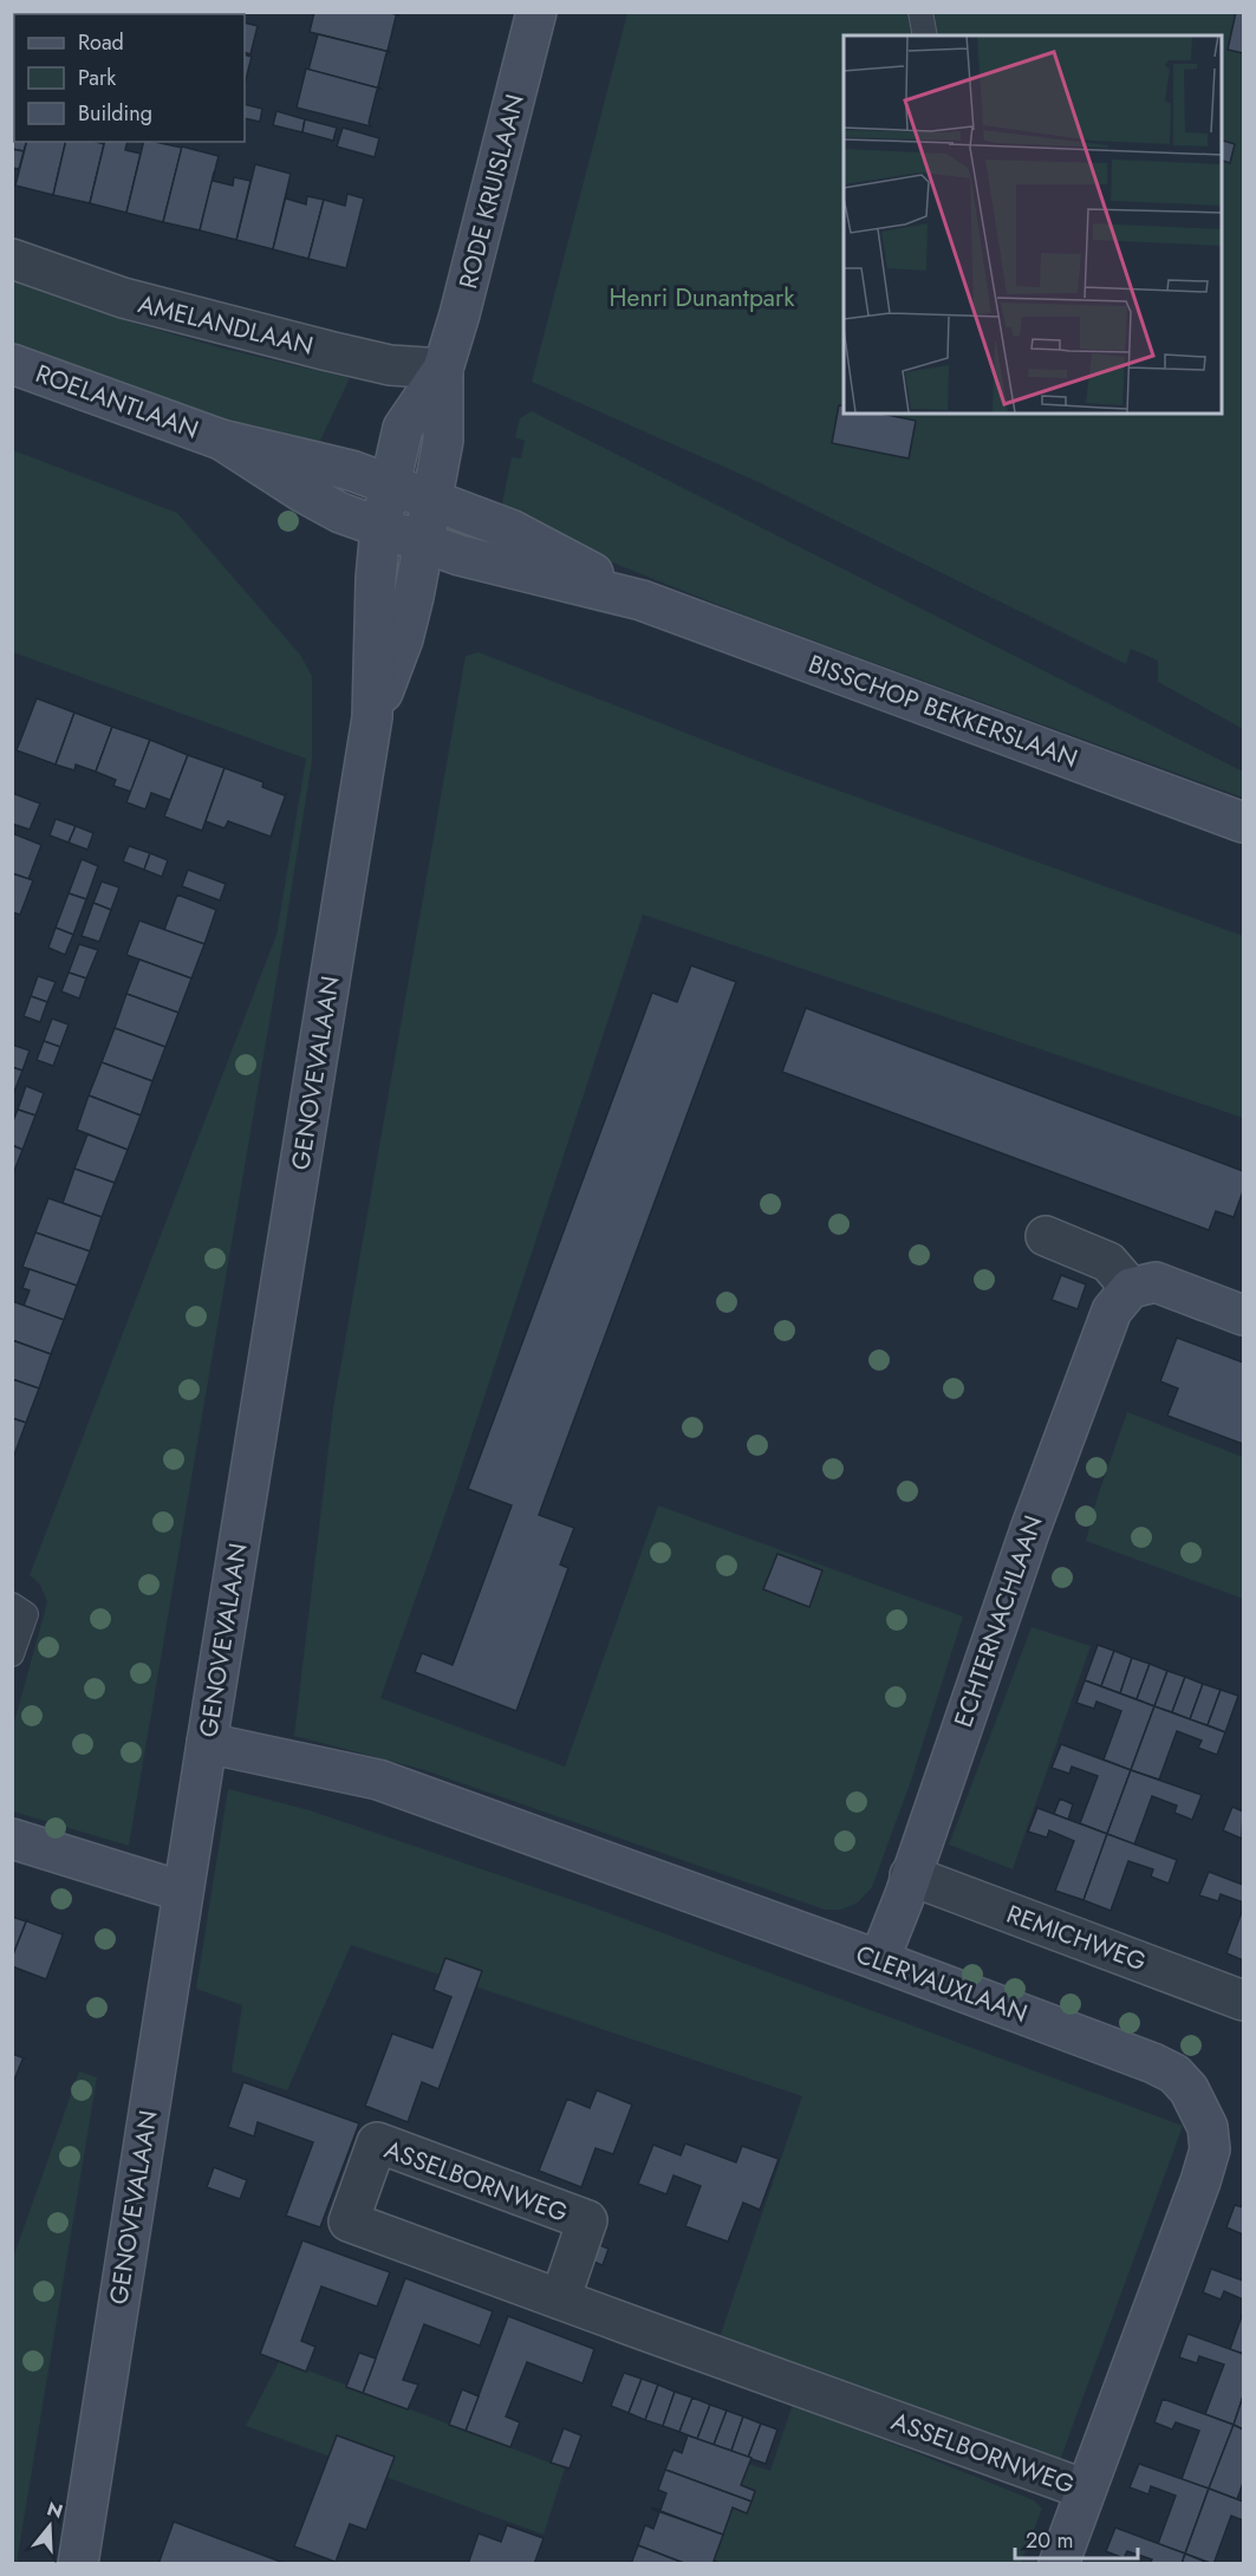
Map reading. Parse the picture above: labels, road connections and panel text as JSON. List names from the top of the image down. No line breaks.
{"streets":{"main road":["RODE KRUISLAAN","ROELANTLAAN","BISSCHOP BEKKERSLAAN","GENOVEVALAAN","ECHTERNACHLAAN","CLERVAUXLAAN"],"street":["AMELANDLAAN","REMICHWEG","ASSELBORNWEG"]},"crossings":[["RODE KRUISLAAN","AMELANDLAAN"],["RODE KRUISLAAN","ROELANTLAAN"],["RODE KRUISLAAN","BISSCHOP BEKKERSLAAN"],["RODE KRUISLAAN","GENOVEVALAAN"],["ROELANTLAAN","BISSCHOP BEKKERSLAAN"],["ROELANTLAAN","GENOVEVALAAN"],["BISSCHOP BEKKERSLAAN","GENOVEVALAAN"],["GENOVEVALAAN","CLERVAUXLAAN"],["ECHTERNACHLAAN","REMICHWEG"],["ECHTERNACHLAAN","CLERVAUXLAAN"],["CLERVAUXLAAN","ASSELBORNWEG"]],"parks":["Henri Dunantpark"],"legend":["Road","Park","Building"],"scale_bar":"20 m","north":"top"}
